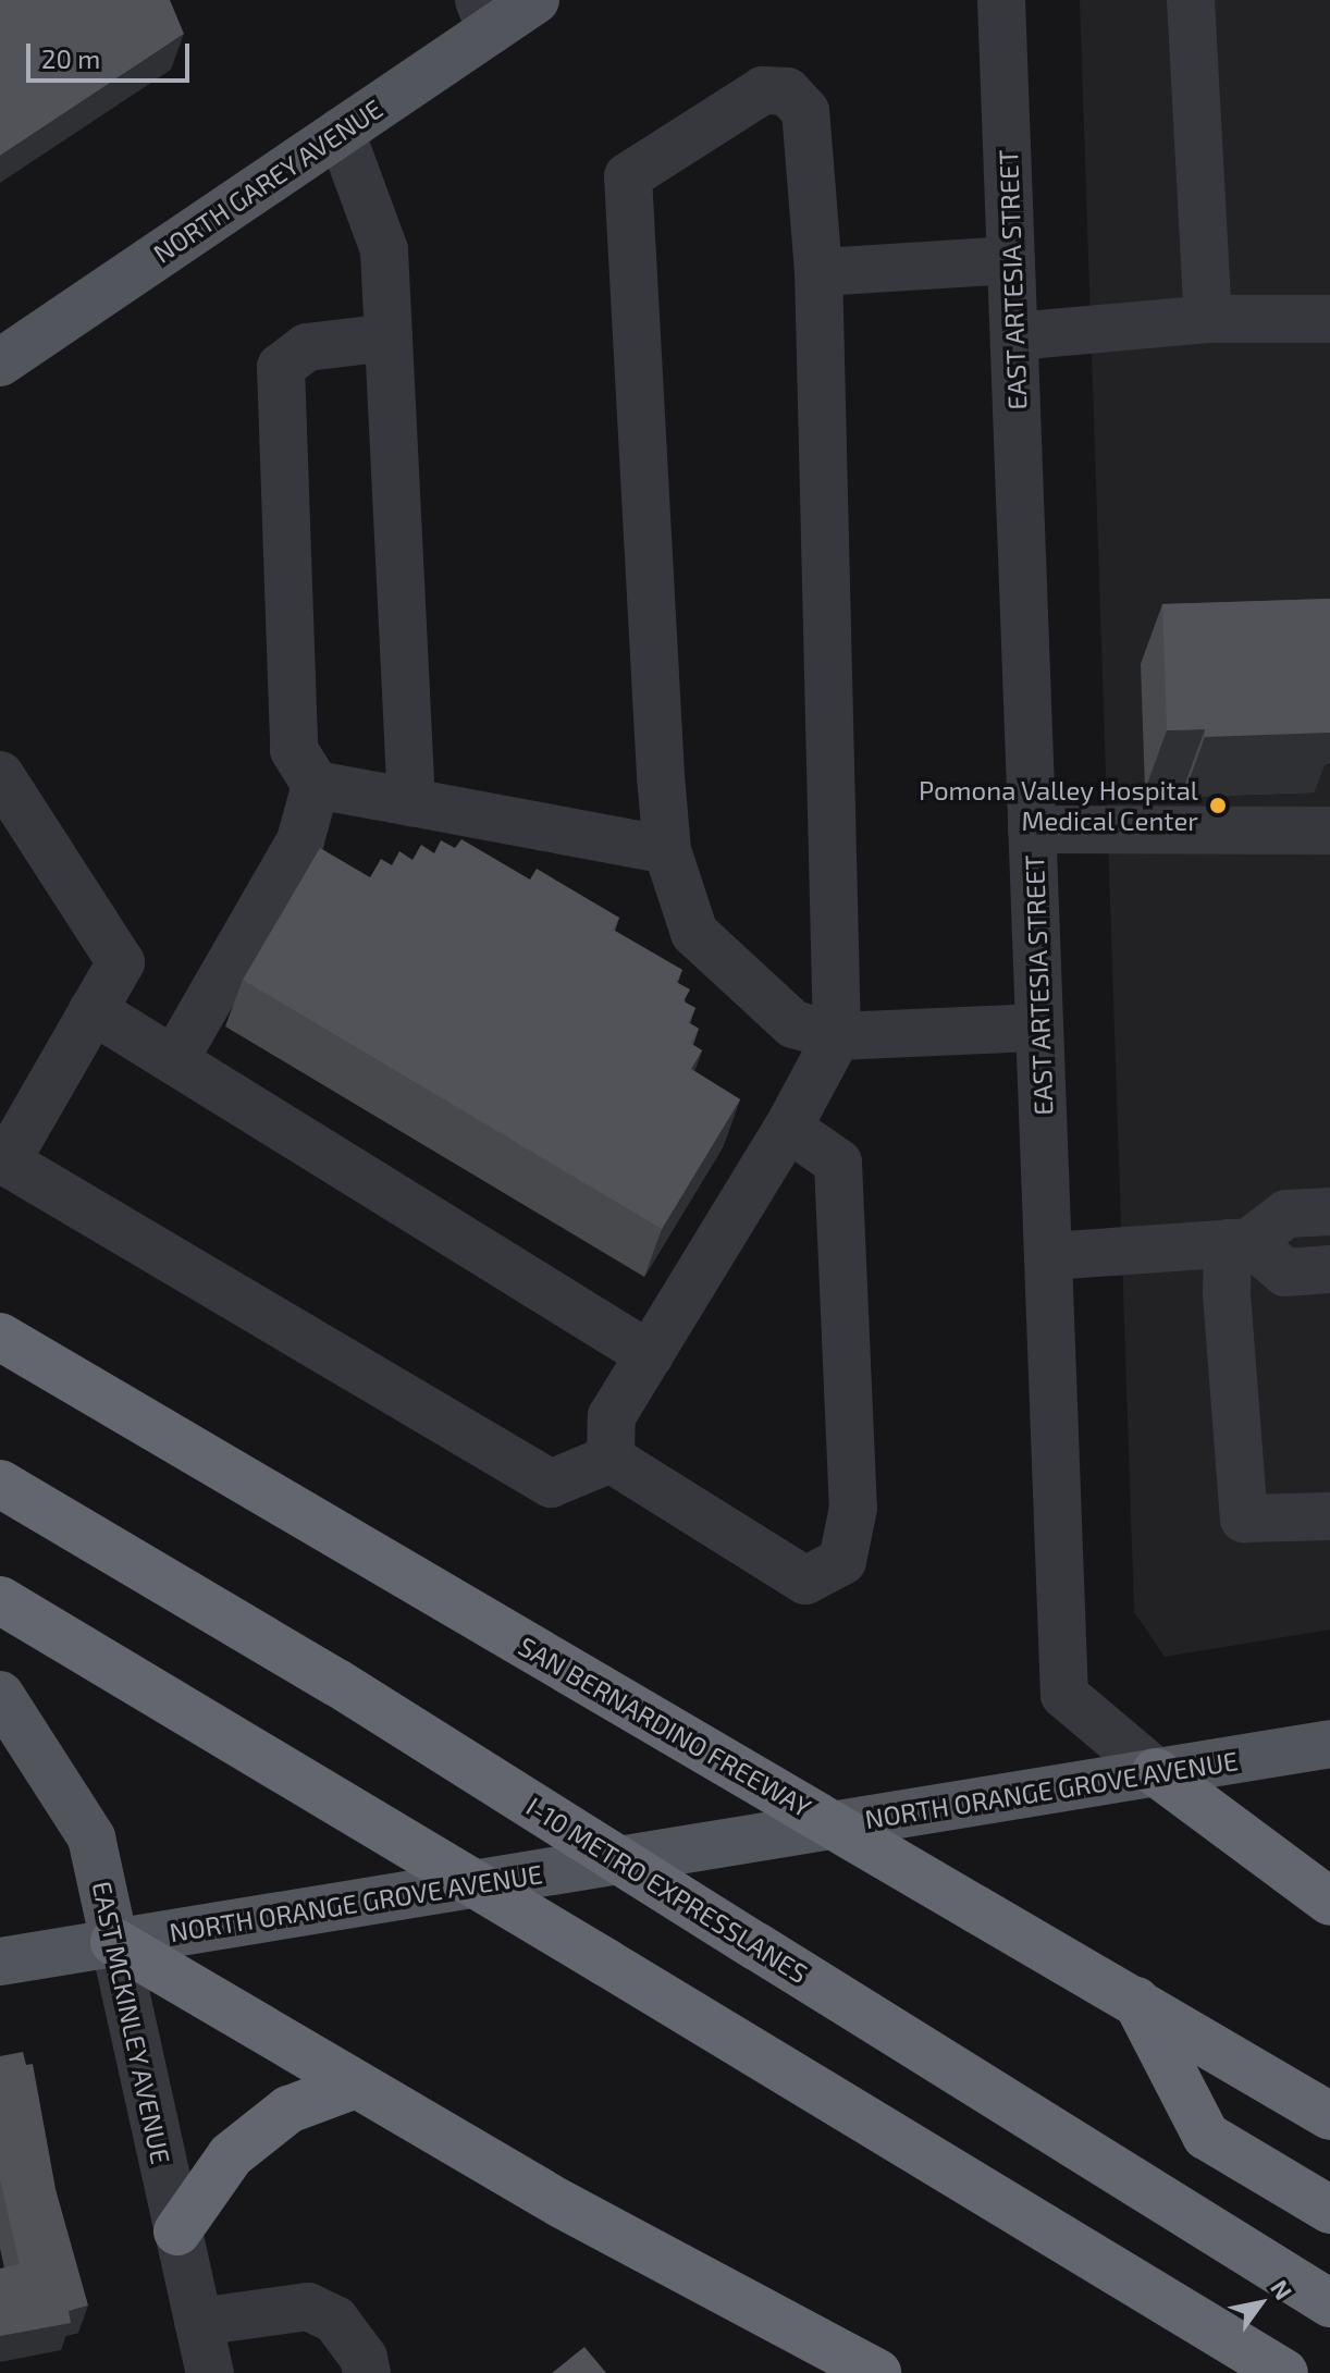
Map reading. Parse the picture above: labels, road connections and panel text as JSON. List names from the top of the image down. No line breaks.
{"streets":{"highway":["SAN BERNARDINO FREEWAY","I-10 METRO EXPRESSLANES"],"main road":["NORTH GAREY AVENUE","NORTH ORANGE GROVE AVENUE","EAST MCKINLEY AVENUE"],"street":["EAST ARTESIA STREET"]},"crossings":[["EAST ARTESIA STREET","NORTH ORANGE GROVE AVENUE"],["NORTH ORANGE GROVE AVENUE","EAST MCKINLEY AVENUE"]],"places":["Pomona Valley Hospital Medical Center"],"scale_bar":"20 m","north":"top right"}
